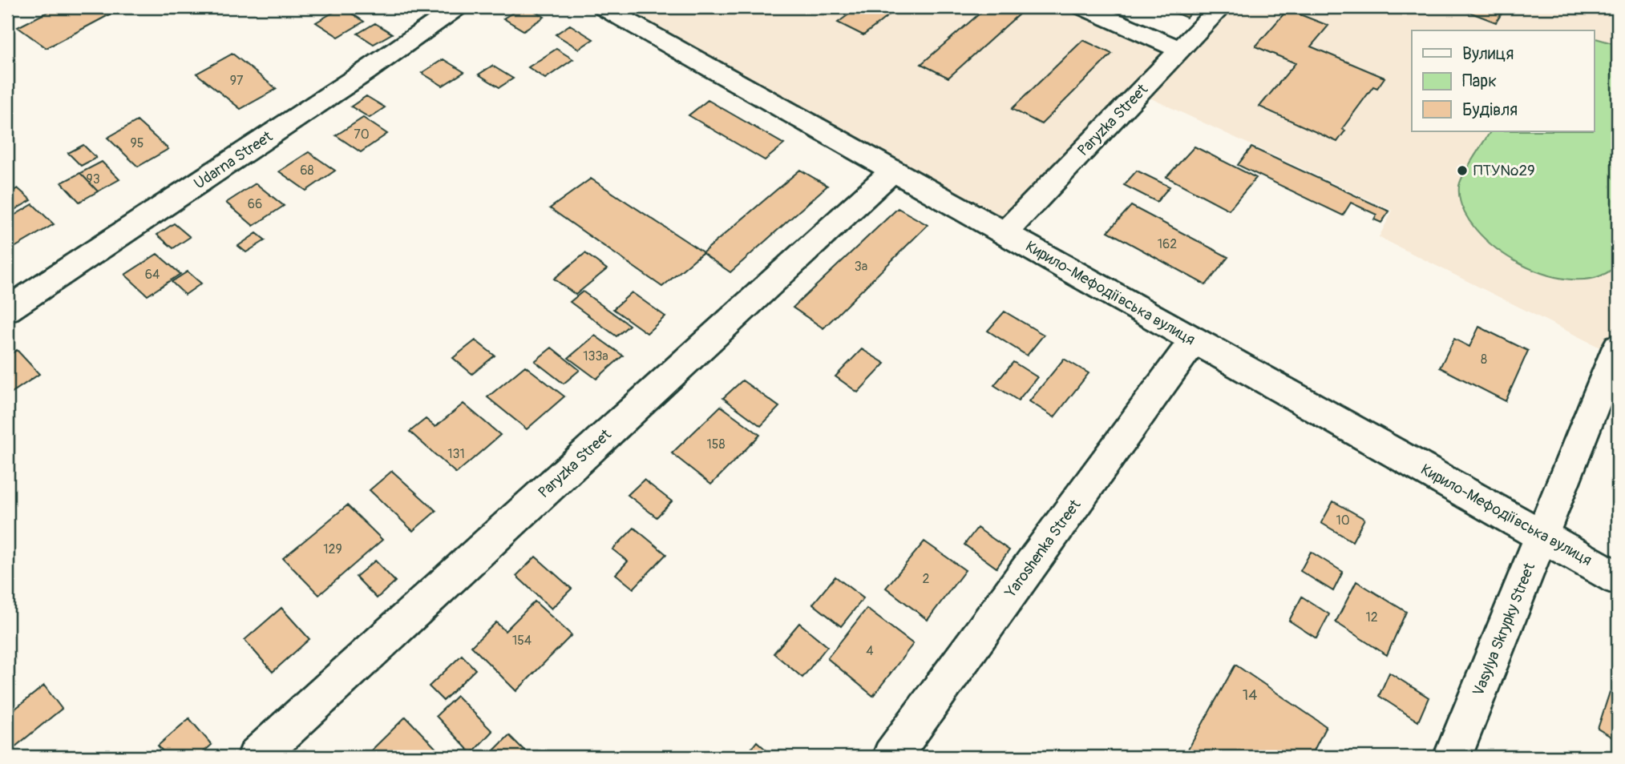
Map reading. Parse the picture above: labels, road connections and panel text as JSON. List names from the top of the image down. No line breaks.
{"streets":{"street":["Paryzka Street","Udarna Street","Кирило-Мефодіївська вулиця","Yaroshenka Street","Vasylya Skrypky Street"]},"crossings":[["Paryzka Street","Кирило-Мефодіївська вулиця"],["Кирило-Мефодіївська вулиця","Yaroshenka Street"],["Кирило-Мефодіївська вулиця","Vasylya Skrypky Street"]],"places":["ПТУ№29"],"house_numbers":["97","70","95","68","93","66","162","3а","64","133а","8","158","131","10","129","2","12","154","4","14"],"legend":["Вулиця","Парк","Будівля"]}
